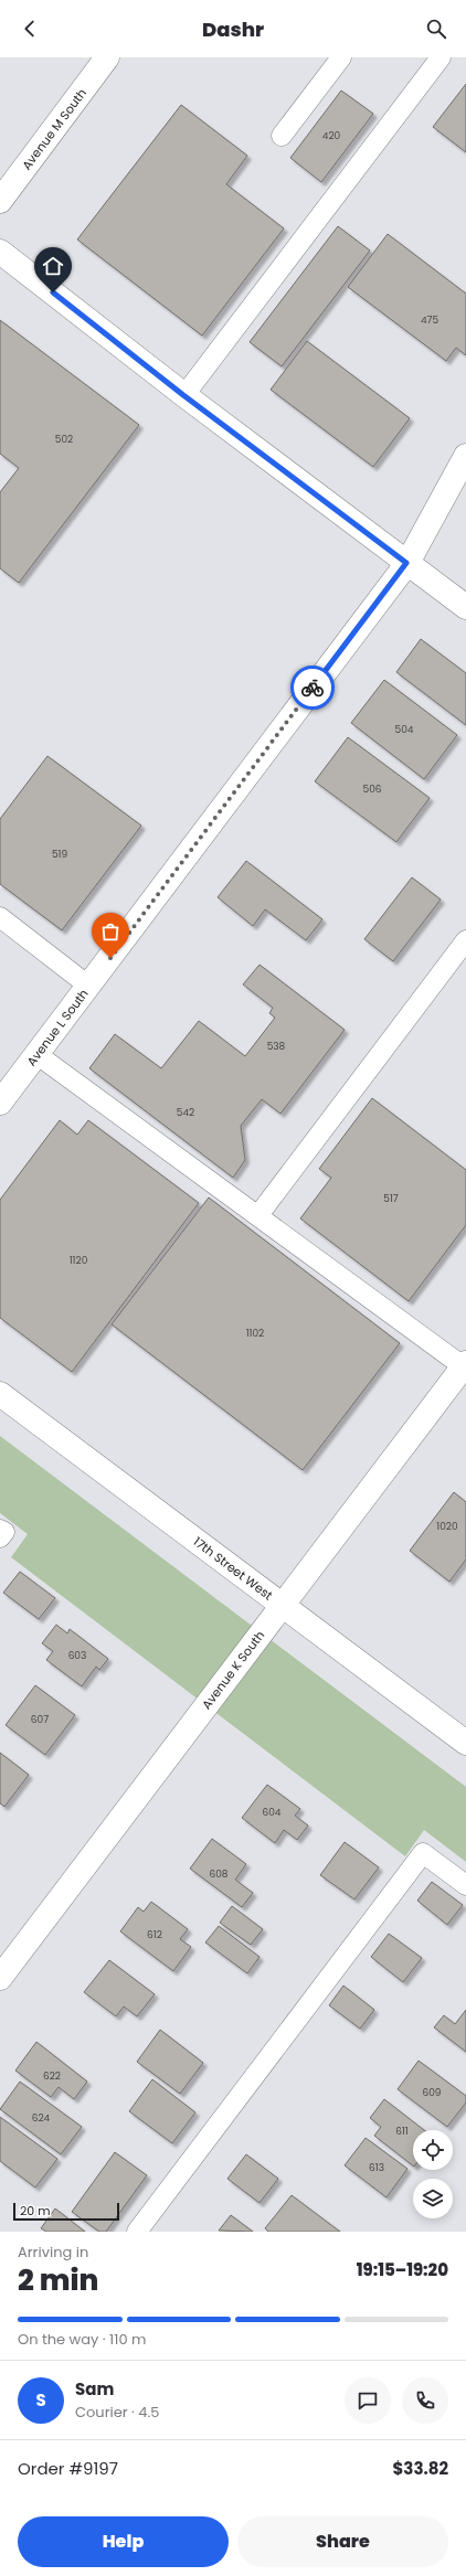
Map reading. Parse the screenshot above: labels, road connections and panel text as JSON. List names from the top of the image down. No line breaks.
{"streets":{"street":["Avenue M South","Avenue L South","17th Street West","Avenue K South"]},"crossings":[["17th Street West","Avenue K South"]],"house_numbers":["420","475","502","504","506","519","538","542","517","1120","1102","1020","603","607","604","608","612","622","609","624","611","613"],"scale_bar":"20 m","page":{"header":"Dashr","scale":"20 m","heading":["2 min","Arriving in","19:15–19:20"],"panel":["Sam","Courier · 4.5","Order #9197","$33.82"],"bar":"On the way · 110 m","round":"S","buttons":["Help","Share"]}}
